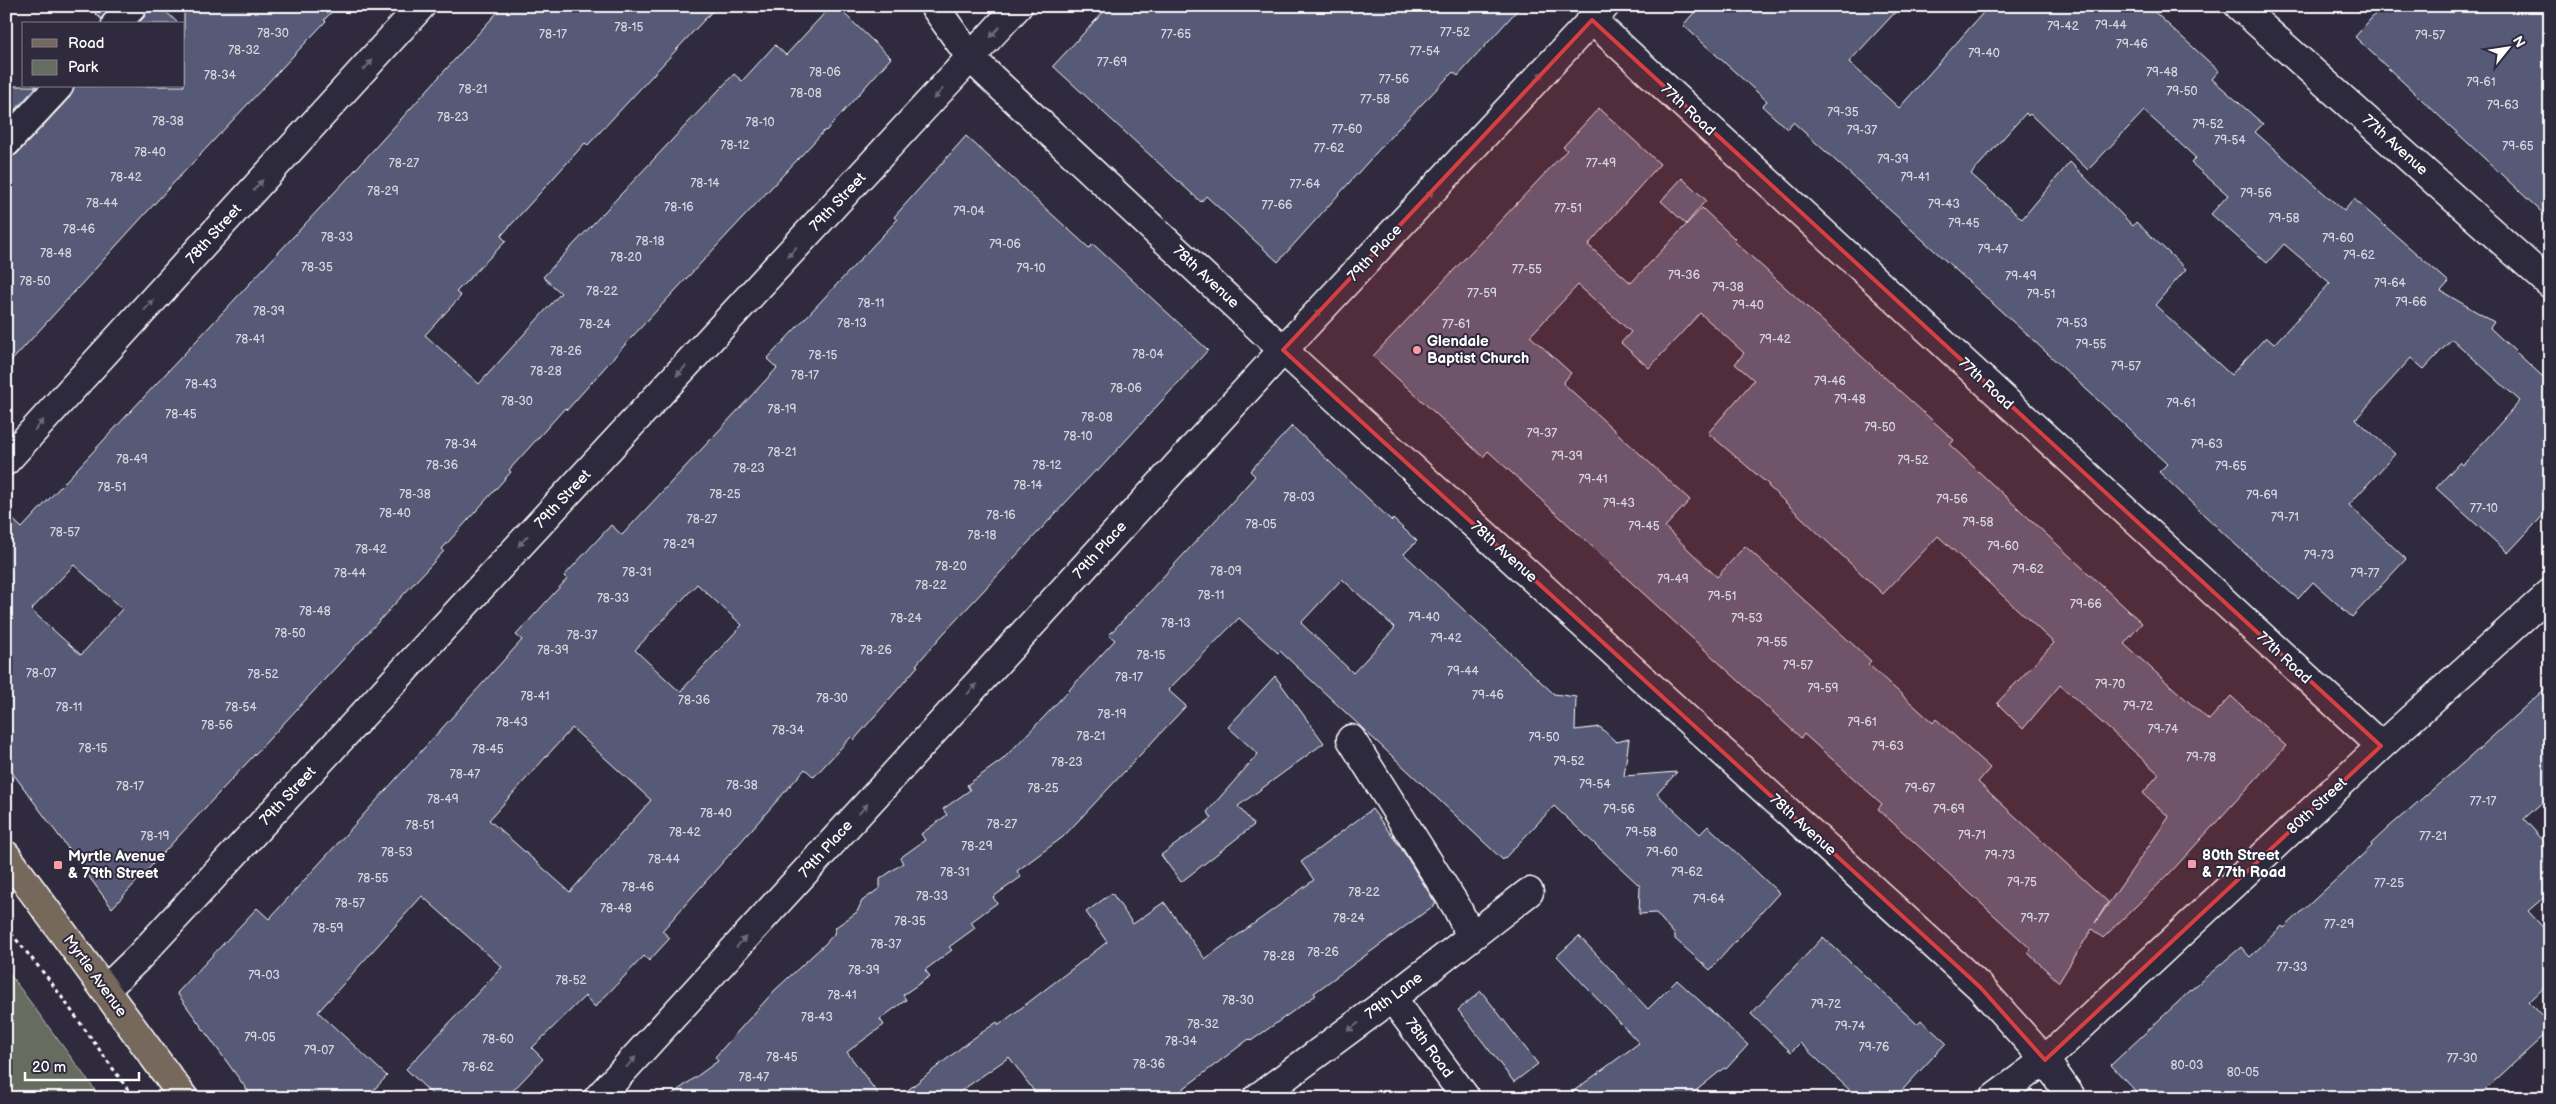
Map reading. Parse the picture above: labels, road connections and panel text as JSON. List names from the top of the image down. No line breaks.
{"streets":{"main road":["Myrtle Avenue"],"street":["77th Road","77th Avenue","79th Street","78th Street","79th Place","78th Avenue","80th Street","79th Lane","78th Road"]},"crossings":[["77th Road","79th Place"],["77th Road","80th Street"],["79th Street","78th Avenue"],["79th Street","Myrtle Avenue"],["79th Place","78th Avenue"],["78th Avenue","80th Street"],["79th Lane","78th Road"]],"one_way":["79th Street","78th Street","79th Place","79th Lane"],"places":{"other":["Glendale Baptist Church"],"transit":["80th Street & 77th Road","Myrtle Avenue & 79th Street"]},"house_numbers":["79-44","79-42","78-15","77-52","78-30","78-17","77-65","79-57","79-46","78-32","77-54","79-40","77-69","78-06","79-48","78-34","77-56","79-61","78-21","79-50","78-08","77-58","79-63","79-35","78-23","78-38","78-10","79-52","77-60","79-37","79-54","78-12","79-65","77-62","78-40","79-39","78-27","77-49","78-42","79-41","78-14","77-64","78-29","79-56","78-44","79-43","77-66","78-16","77-51","79-04","79-58","79-45","78-46","78-33","79-60","78-18","79-06","79-47","78-48","79-62","78-20","78-35","79-10","77-55","79-36","79-49","78-50","79-64","79-38","78-22","77-59","79-51","79-66","78-11","79-40","78-39","78-13","79-53","78-24","77-61","78-41","79-42","79-55","78-26","78-04","78-15","79-57","78-28","78-17","79-46","78-43","78-06","79-48","78-30","79-61","78-19","78-45","78-08","79-50","79-37","78-10","78-34","79-63","78-21","79-39","78-49","79-52","78-36","78-12","79-65","78-23","79-41","78-14","78-51","78-38","78-25","79-69","78-03","79-56","79-43","77-10","78-40","78-16","79-71","78-27","79-58","78-05","79-45","78-57","78-18","78-29","79-60","78-42","79-73","78-20","79-62","78-09","78-31","78-44","79-77","79-49","78-22","78-11","79-51","78-33","79-66","78-48","79-40","78-24","79-53","78-13","78-50","78-37","79-42","79-55","78-39","78-26","78-15","79-57","79-44","78-07","78-52","78-17","79-70","79-59","79-46","78-41","78-30","78-36","79-72","78-11","78-54","78-19","78-43","79-61","78-56","79-74","78-34","78-21","79-50","79-63","78-15","78-45","79-78","79-52","78-23","78-47","79-54","78-38","78-17","78-25","79-67","78-49","77-17","79-56","79-69","78-40","78-27","78-51","78-42","79-58","79-71","78-19","77-21","78-29","78-53","79-60","79-73","78-44","78-31","79-62","78-55","79-75","77-25","78-46","78-22","78-33","79-64","78-57","78-48","78-24","79-77","78-35","77-29","78-59","78-37","78-26","78-28","77-33","78-39","79-03","78-52","78-41","78-30","79-72","78-43","78-32","79-74","79-05","78-60","78-34","79-76","79-07","78-45","77-30","78-36","80-03","78-62","80-05","78-47"],"legend":["Road","Park"],"scale_bar":"20 m","north":"top right"}
